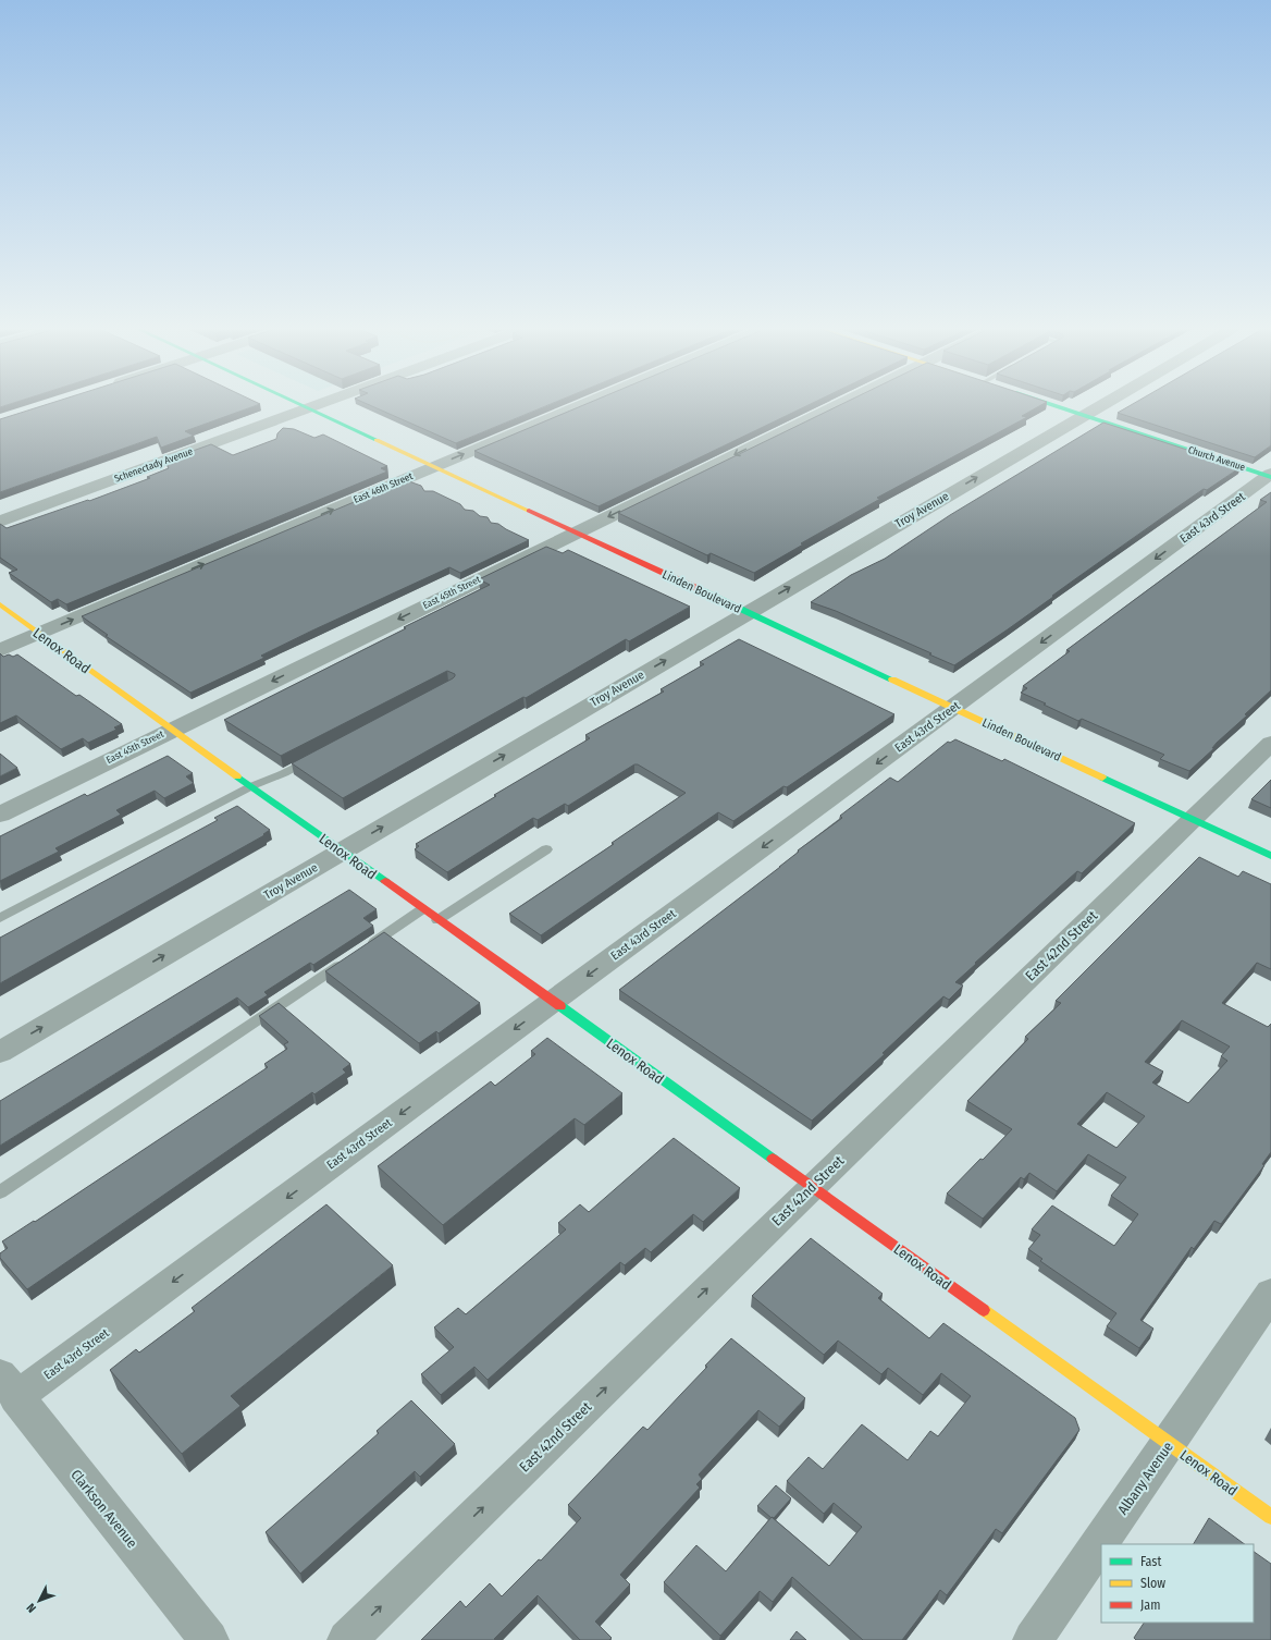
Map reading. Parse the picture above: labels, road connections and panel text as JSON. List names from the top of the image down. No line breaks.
{"streets":{"main road":["Church Avenue","Linden Boulevard","Lenox Road"],"street":["Schenectady Avenue","East 46th Street","Troy Avenue","East 43rd Street","East 45th Street","East 42nd Street","Albany Avenue","Clarkson Avenue"]},"crossings":[["Church Avenue","Troy Avenue"],["Church Avenue","East 43rd Street"],["Schenectady Avenue","Linden Boulevard"],["East 46th Street","Linden Boulevard"],["East 46th Street","Lenox Road"],["Troy Avenue","Linden Boulevard"],["Troy Avenue","Lenox Road"],["East 43rd Street","Linden Boulevard"],["East 43rd Street","Lenox Road"],["East 43rd Street","Clarkson Avenue"],["Linden Boulevard","East 45th Street"],["Linden Boulevard","East 42nd Street"],["East 45th Street","Lenox Road"],["Lenox Road","East 42nd Street"],["Lenox Road","Albany Avenue"]],"one_way":["East 46th Street","Troy Avenue","East 43rd Street","East 45th Street","East 42nd Street"],"legend":["Fast","Slow","Jam"],"north":"bottom left"}
